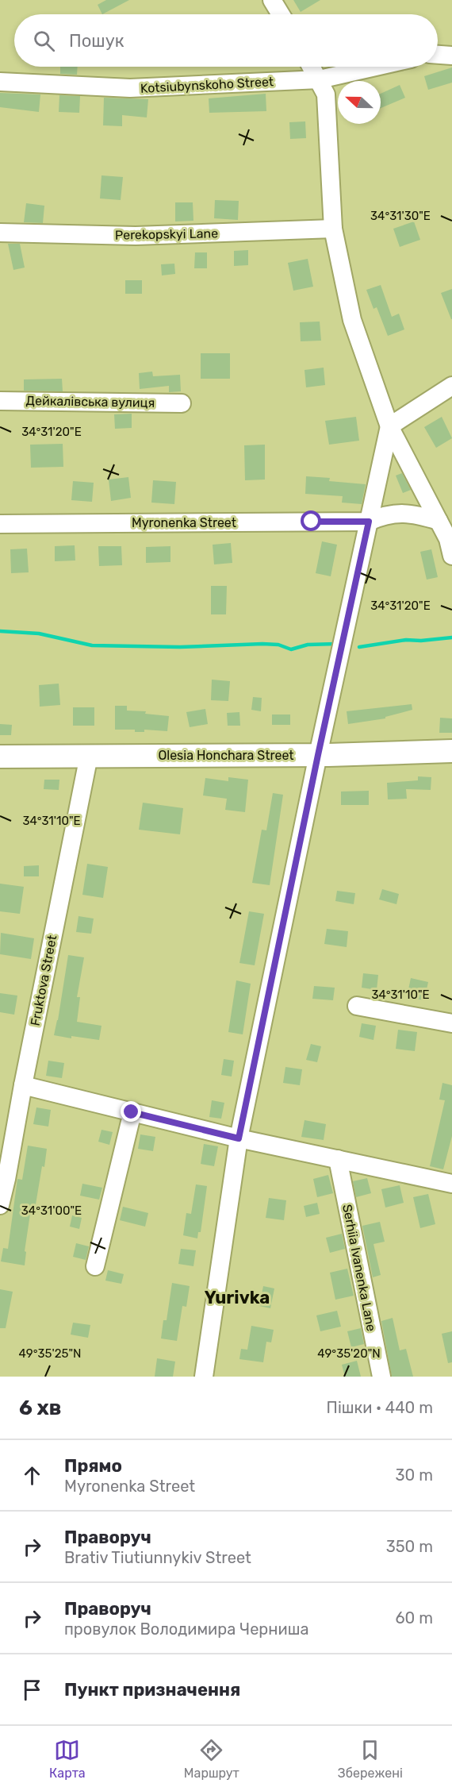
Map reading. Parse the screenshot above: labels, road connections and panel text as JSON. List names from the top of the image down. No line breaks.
{"streets":{"main road":["Olesia Honchara Street"],"street":["Kotsiubynskoho Street","Perekopskyi Lane","Дейкалівська вулиця","Myronenka Street","Fruktova Street","Serhiia Ivanenka Lane"]},"crossings":[["Olesia Honchara Street","Fruktova Street"]],"districts":["Yurivka"],"north":"left","page":{"search":"Пошук","heading":["6 хв","Пішки · 440 m"],"list":[["Прямо","Myronenka Street","30 m"],["Праворуч","Brativ Tiutiunnykiv Street","350 m"],["Праворуч","провулок Володимира Черниша","60 m"],"Пункт призначення"],"nav":["Карта","Маршрут","Збережені"]},"coordinates":["34°31'30\"E","34°31'20\"E","34°31'10\"E","34°31'00\"E","49°35'25\"N","49°35'20\"N"]}
